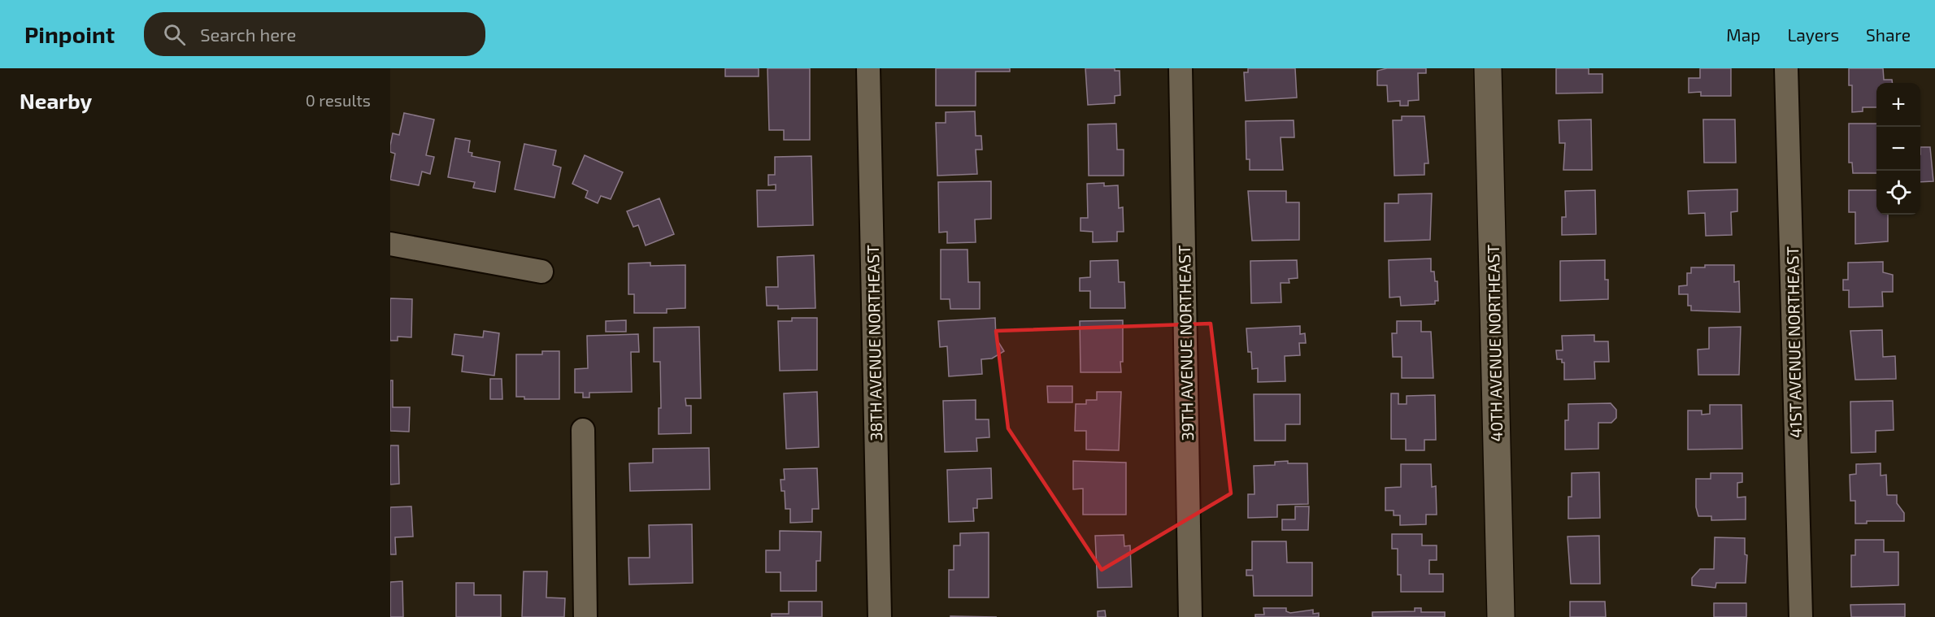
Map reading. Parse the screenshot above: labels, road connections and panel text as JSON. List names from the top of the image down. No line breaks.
{"streets":{"street":["41ST AVENUE NORTHEAST","38TH AVENUE NORTHEAST","39TH AVENUE NORTHEAST","40TH AVENUE NORTHEAST"]},"page":{"header":"Pinpoint","search":"Search here","nav":["Map","Layers","Share"],"heading":["Nearby","0 results"],"map_buttons":["+","−"]}}
